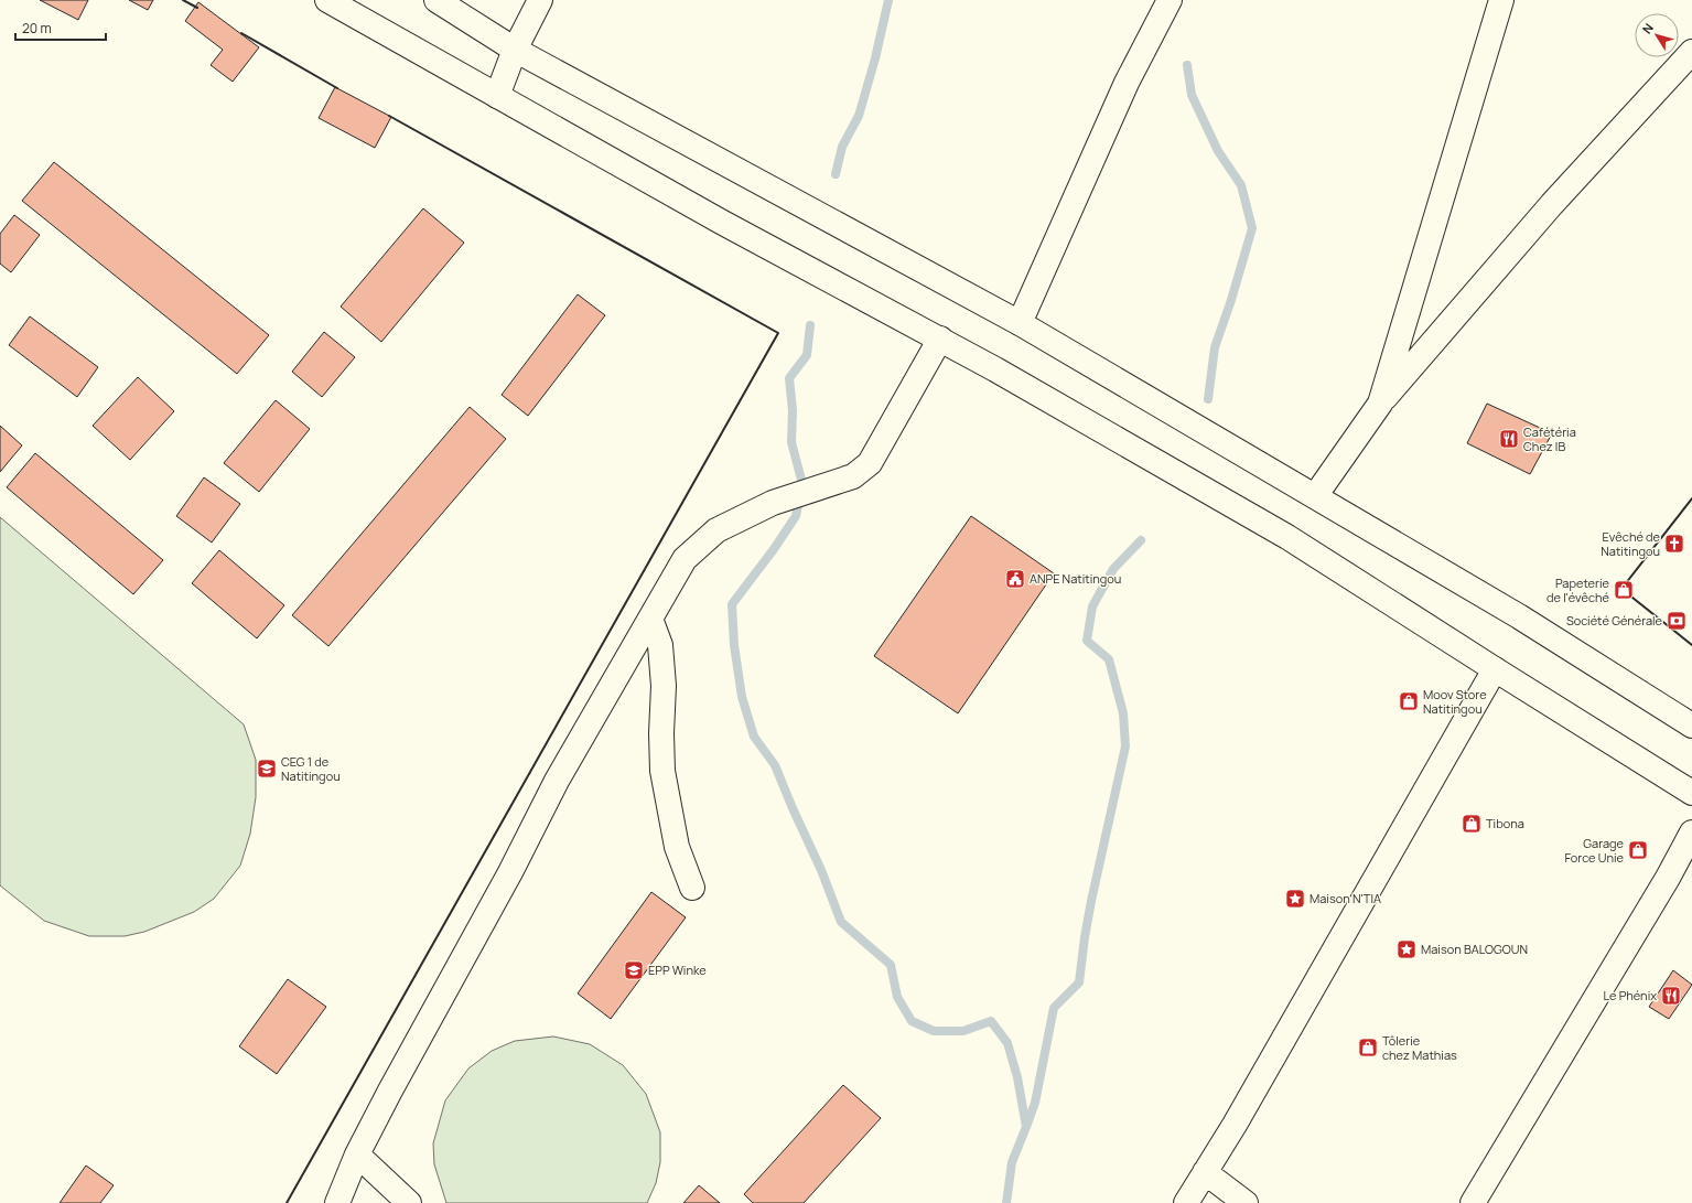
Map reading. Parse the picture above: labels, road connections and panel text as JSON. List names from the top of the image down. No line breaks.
{"places":{"restaurant":["Cafétéria Chez IB","Le Phénix"],"church":["Evêché de Natitingou"],"public building":["ANPE Natitingou"],"shop":["Papeterie de l'évêché","Moov Store Natitingou","Tibona","Garage Force Unie","Tôlerie chez Mathias"],"bank":["Société Générale"],"school or university":["CEG 1 de Natitingou","EPP Winke"],"place":["Maison N'TIA","Maison BALOGOUN"]},"scale_bar":"20 m","north":"top left"}
